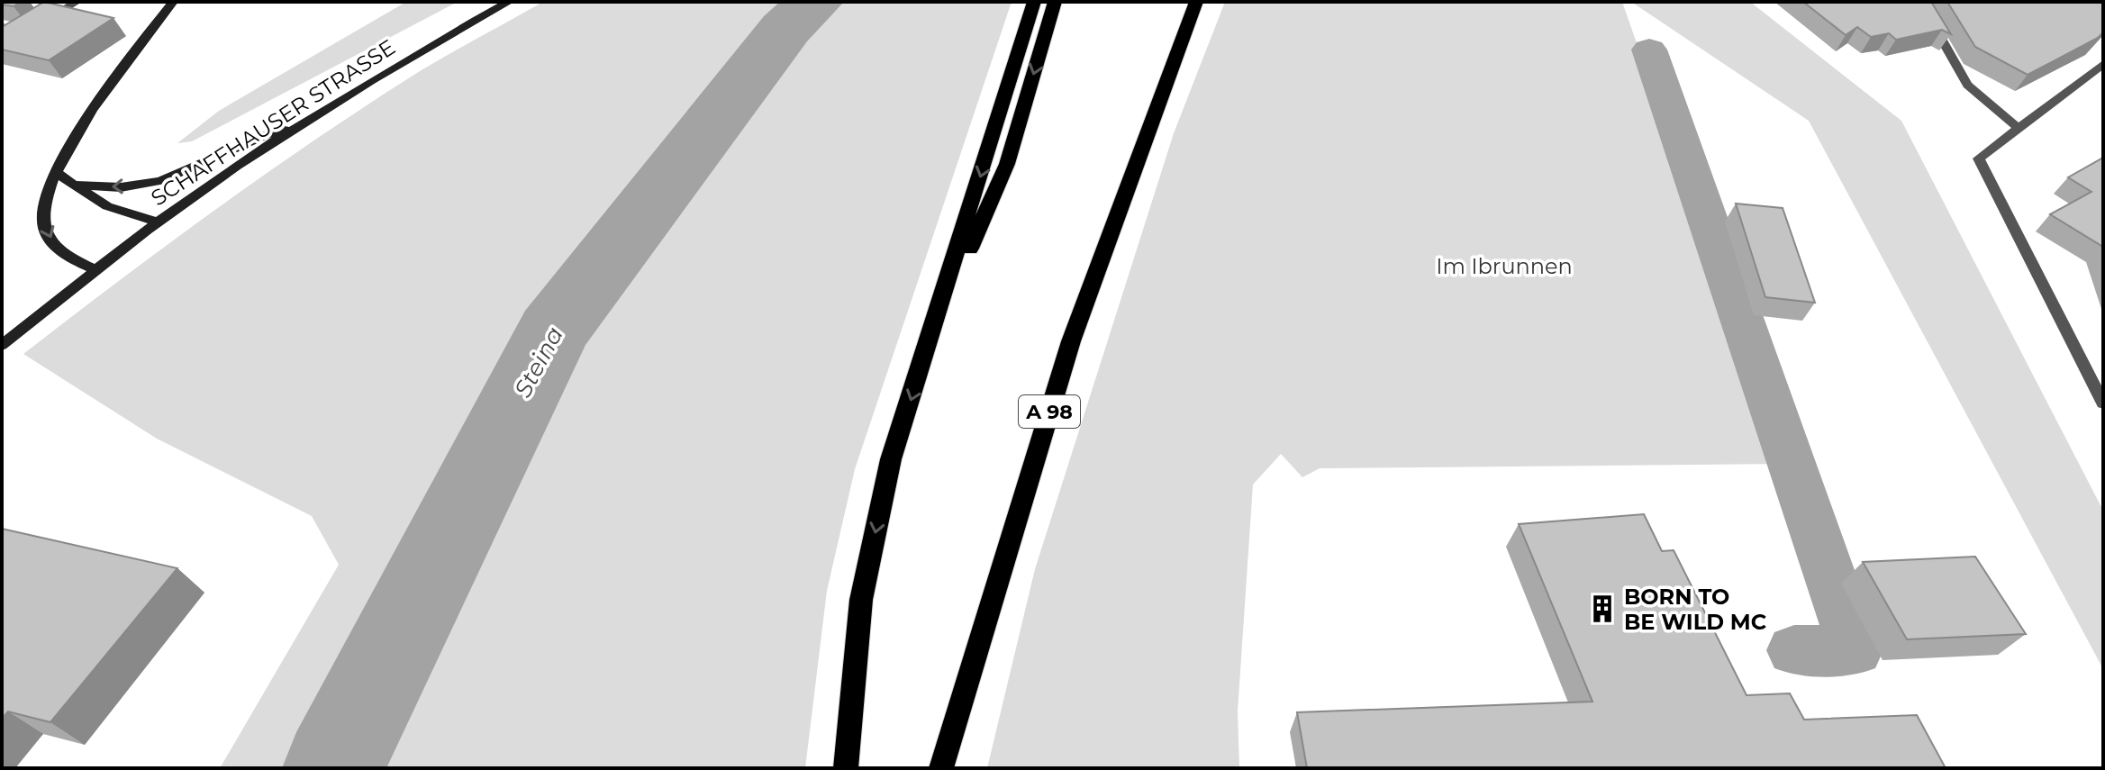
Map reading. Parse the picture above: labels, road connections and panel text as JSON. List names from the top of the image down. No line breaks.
{"streets":{"highway":["A 98"],"main road":["SCHAFFHAUSER STRASSE"]},"water":["Steina"],"parks":["Im Ibrunnen"],"places":{"building":["BORN TO BE WILD MC"]}}
